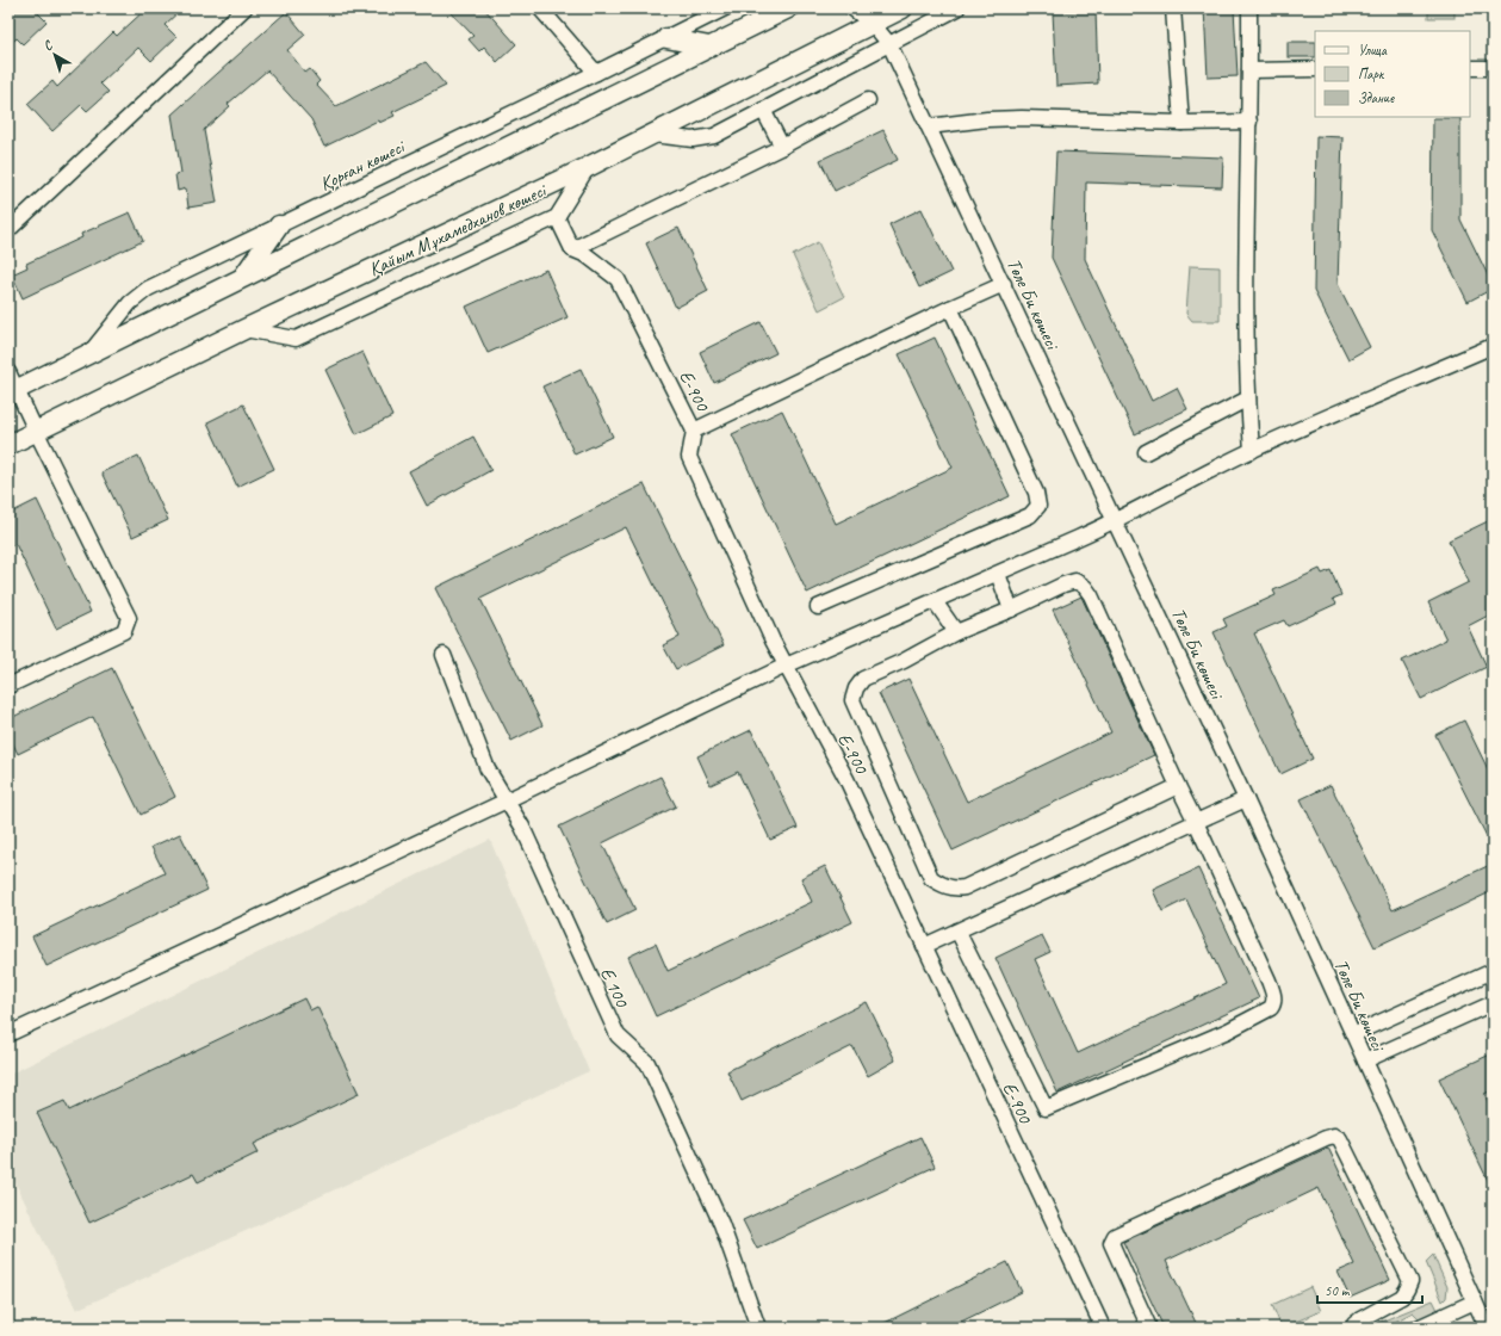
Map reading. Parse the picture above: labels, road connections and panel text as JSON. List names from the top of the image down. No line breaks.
{"streets":{"main road":["Қайым Мұхамедханов көшесі"],"street":["Қорған көшесі","Төле Би көшесі","E-900","E 100"]},"crossings":[["Қайым Мұхамедханов көшесі","Төле Би көшесі"]],"legend":["Улица","Парк","Здание"],"scale_bar":"50 m","north":"top left"}
